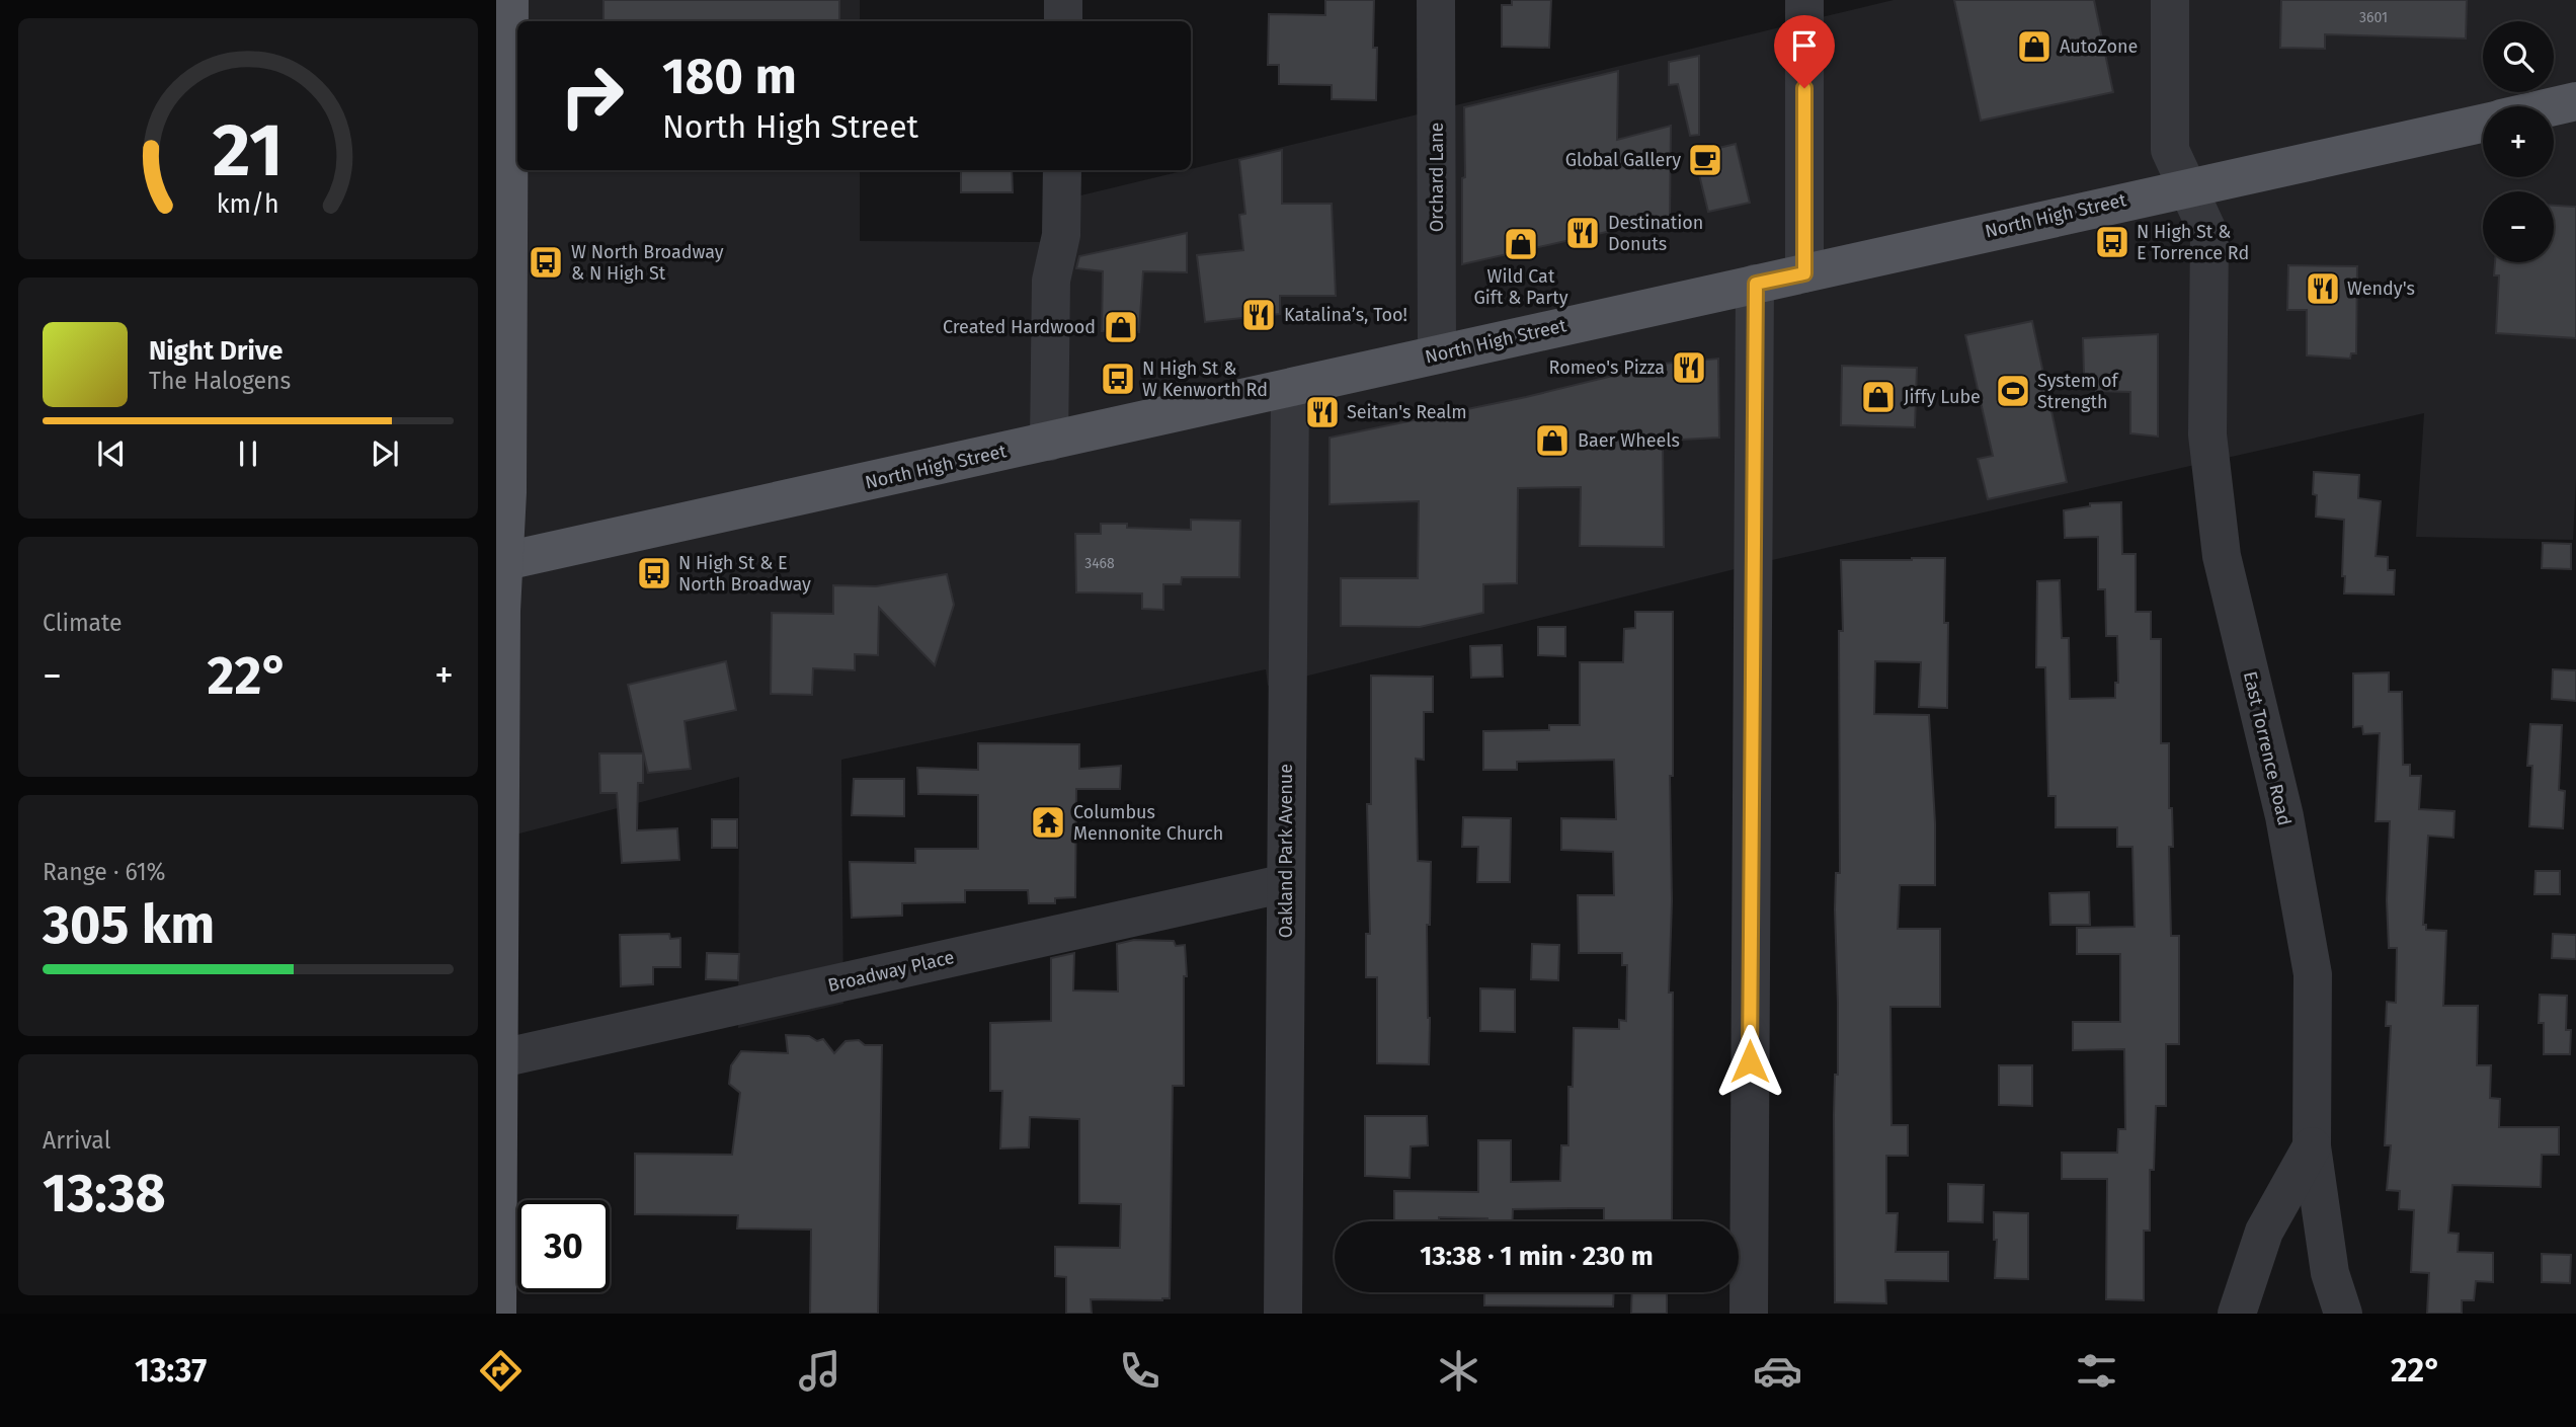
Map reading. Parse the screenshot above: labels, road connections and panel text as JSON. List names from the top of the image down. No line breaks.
{"streets":{"main road":["North High Street"],"street":["Orchard Lane","East Torrence Road","Oakland Park Avenue","Broadway Place"]},"crossings":[["Orchard Lane","North High Street"],["North High Street","East Torrence Road"],["North High Street","Oakland Park Avenue"],["Oakland Park Avenue","Broadway Place"]],"places":{"shop":["AutoZone","Wild Cat Gift & Party","Created Hardwood","Jiffy Lube","Baer Wheels"],"cafe":["Global Gallery"],"restaurant":["Destination Donuts","Wendy's","Katalina’s, Too!","Romeo's Pizza","Seitan's Realm"],"bus stop":["N High St & E Torrence Rd","W North Broadway & N High St","N High St & W Kenworth Rd","N High St & E North Broadway"],"sports":["System of Strength"],"temple":["Columbus Mennonite Church"]},"house_numbers":["3601","3468"],"page":{"map_buttons":["+","−"],"turn":["180 m","North High Street"],"song":["Night Drive","The Halogens"],"tile":["Climate",["Range · 61%","305 km"],["Arrival","13:38"]],"heat":["−","22°","+"],"limit":"30","trip":"13:38 · 1 min · 230 m","tabs":["13:37","22°"],"gauge":["21","km/h"]}}
